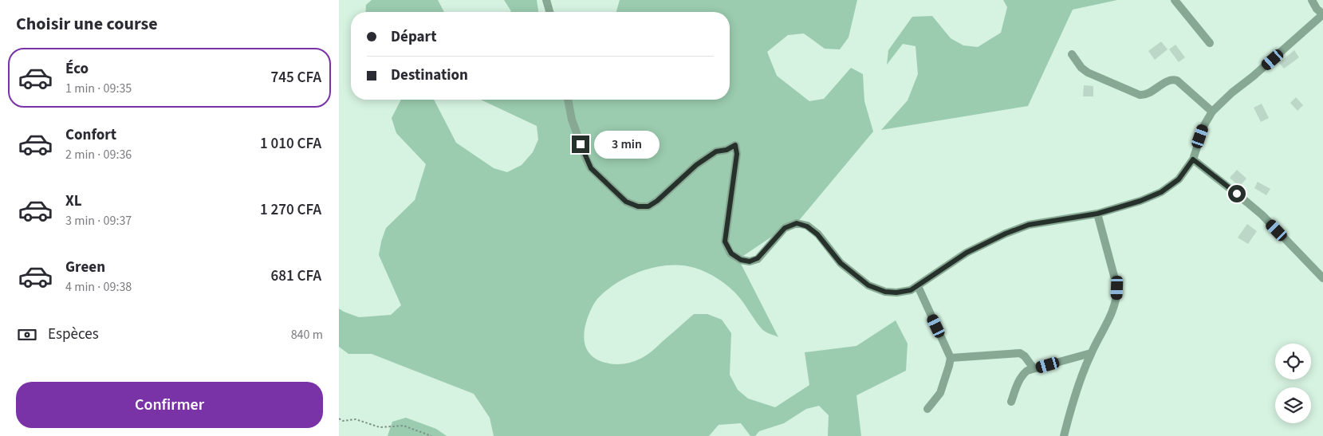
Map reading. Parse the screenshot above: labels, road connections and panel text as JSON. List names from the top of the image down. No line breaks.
{"page":{"heading":"Choisir une course","banner":["Départ","Destination"],"list":[{"name":"Éco","note":"1 min · 09:35","value":"745 CFA"},{"name":"Confort","note":"2 min · 09:36","value":"1 010 CFA"},{"name":"XL","note":"3 min · 09:37","value":"1 270 CFA"},{"name":"Green","note":"4 min · 09:38","value":"681 CFA"}],"bubble":"3 min","pay":["Espèces","840 m"],"buttons":"Confirmer"}}
